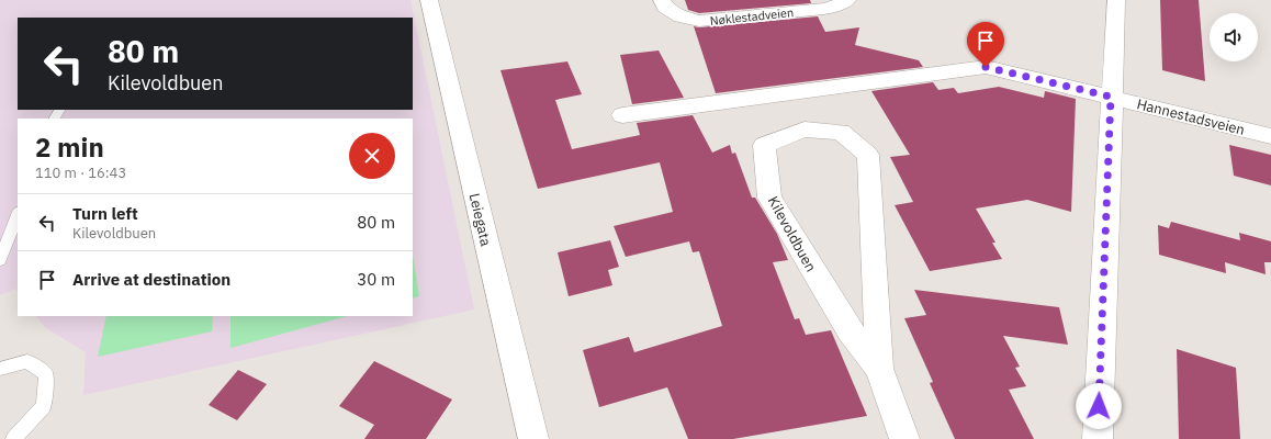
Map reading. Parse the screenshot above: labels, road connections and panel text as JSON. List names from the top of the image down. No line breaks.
{"streets":{"street":["Nøklestadveien","Hannestadsveien","Leiegata","Kilevoldbuen"]},"page":{"turn":["80 m","Kilevoldbuen"],"heading":["2 min","110 m · 16:43"],"list":[{"name":"Turn left","note":"Kilevoldbuen","value":"80 m"},{"name":"Arrive at destination","value":"30 m"}]}}
